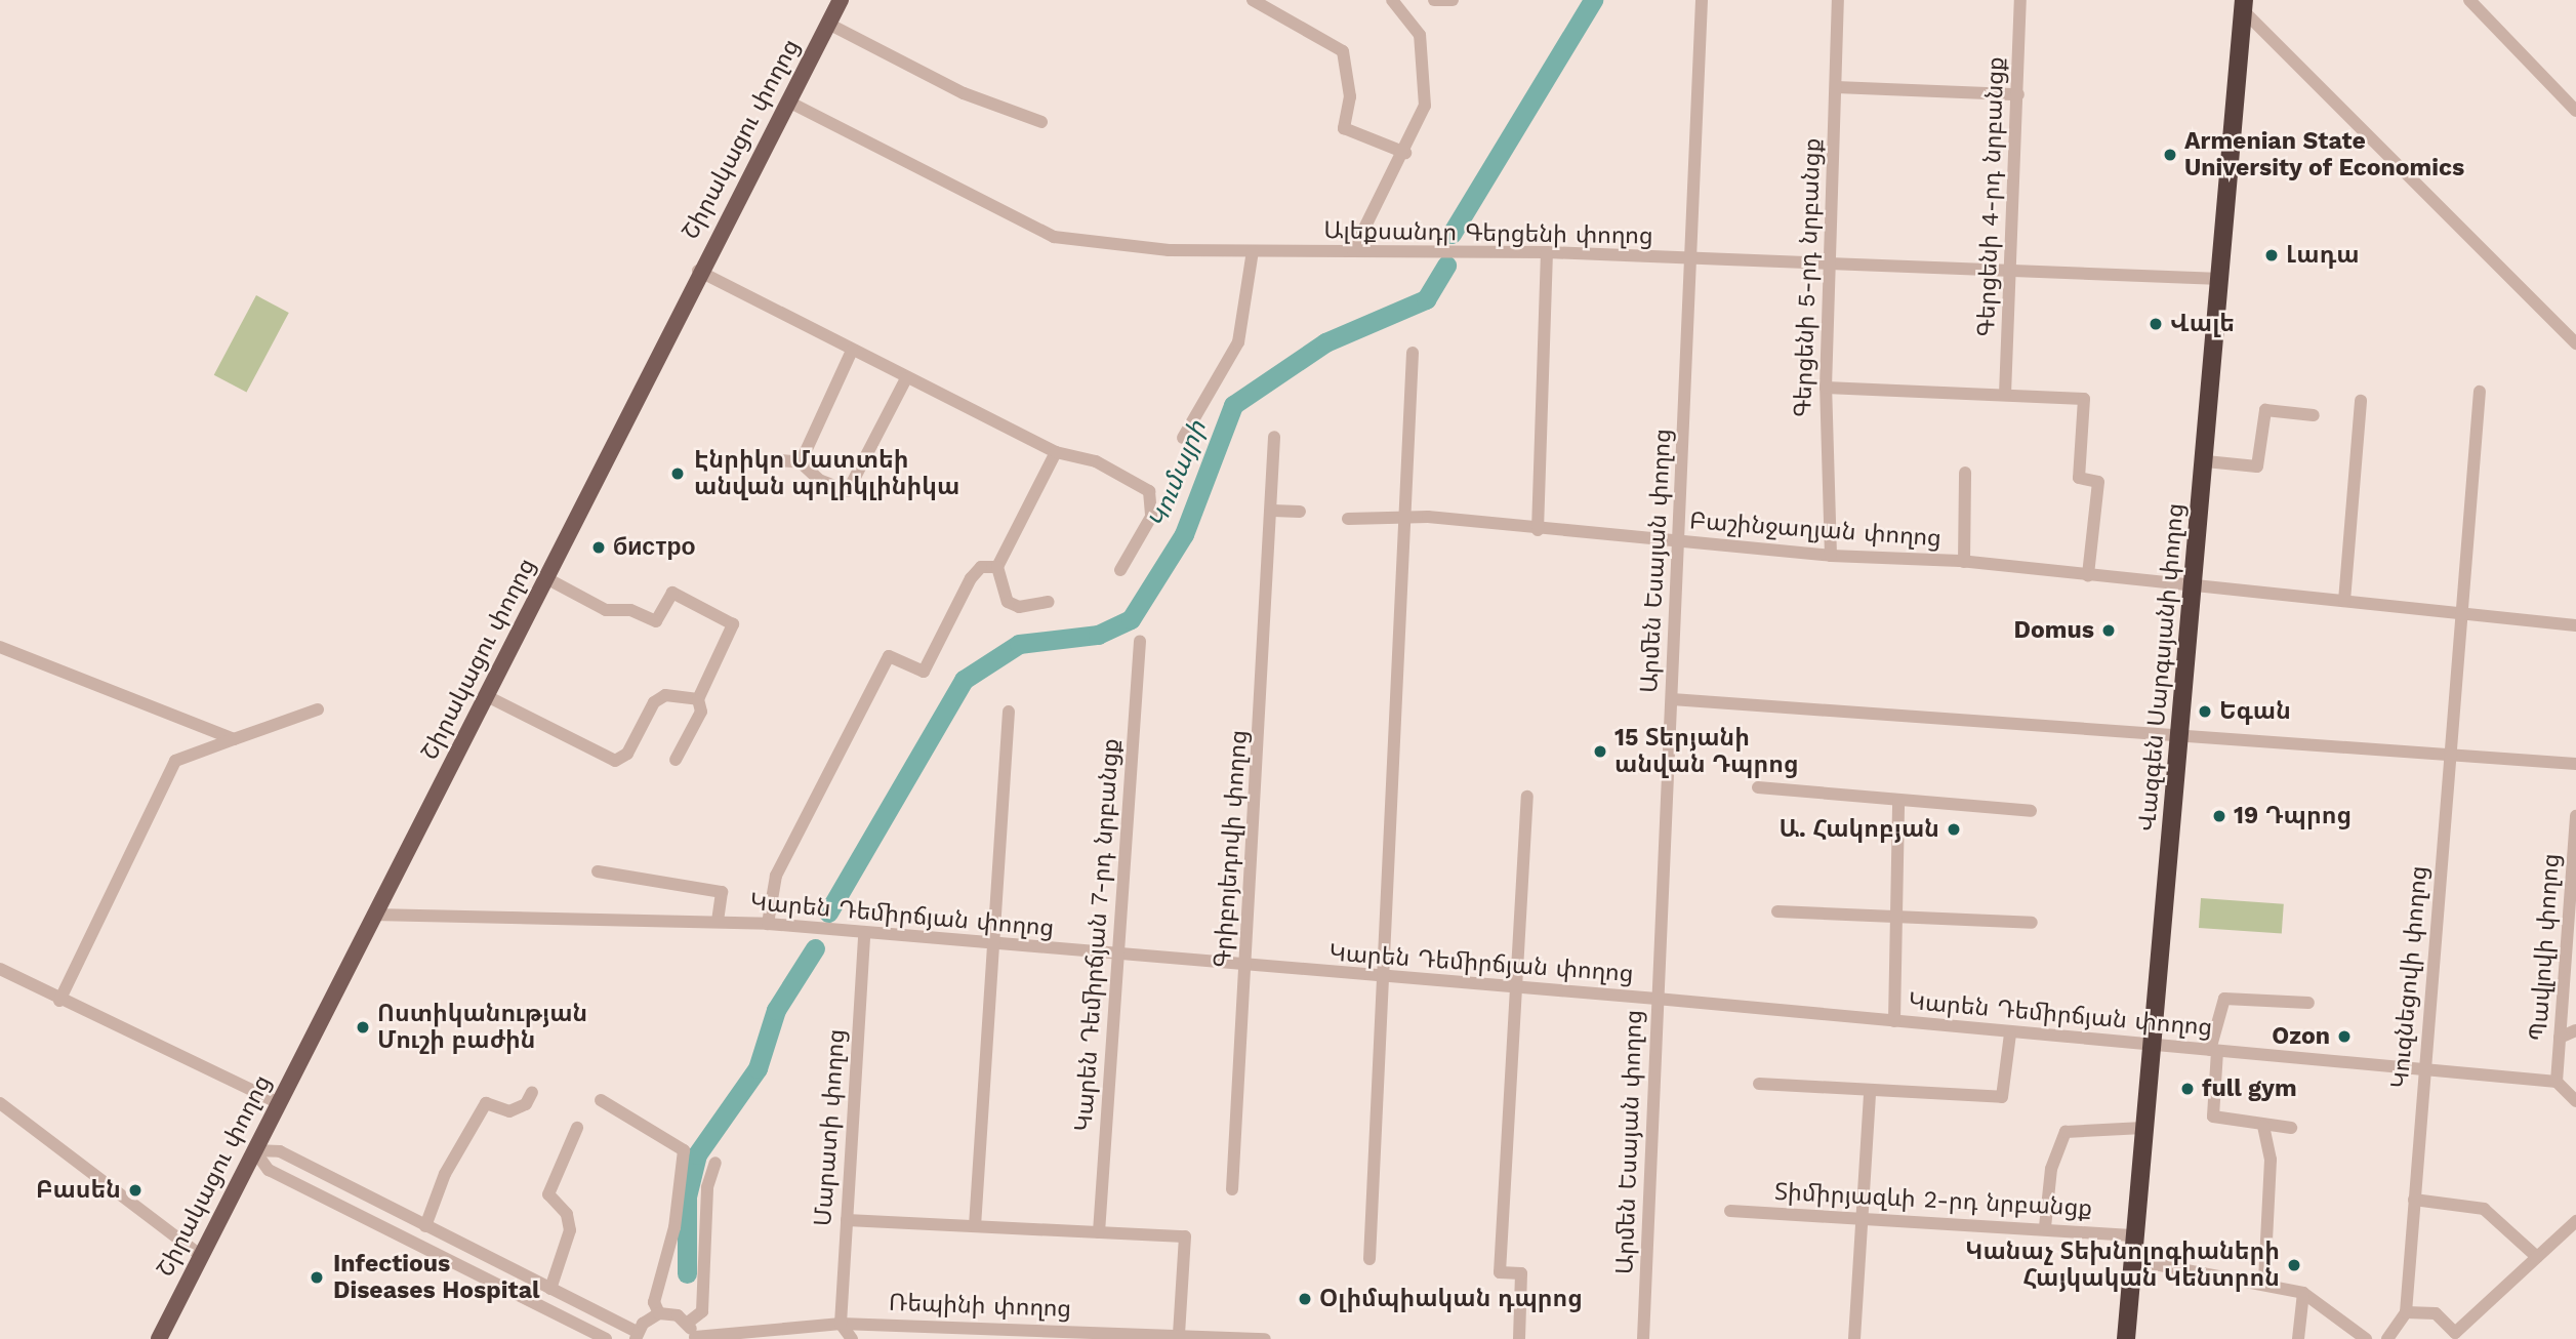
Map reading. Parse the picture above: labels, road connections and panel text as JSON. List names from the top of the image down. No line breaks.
{"streets":{"highway":["Վազգեն Սարգսյանի փողոց"],"main road":["Շիրակացու փողոց"],"street":["Գերցենի 4-րդ նրբանցք","Ալեքսանդր Գերցենի փողոց","Գերցենի 5-րդ նրբանցք","Բաշինջաղյան փողոց","Արմեն Եսայան փողոց","Գրիբոյեդովի փողոց","Կարեն Դեմիրճյան փողոց","Կարեն Դեմիրճյան 7-րդ նրբանցք","Պավլովի փողոց","Կուզնեցովի փողոց","Մարատի փողոց","Տիմիրյազևի 2-րդ նրբանցք","Ռեպինի փողոց"]},"crossings":[["Շիրակացու փողոց","Ալեքսանդր Գերցենի փողոց"],["Շիրակացու փողոց","Կարեն Դեմիրճյան փողոց"],["Գերցենի 4-րդ նրբանցք","Ալեքսանդր Գերցենի փողոց"],["Ալեքսանդր Գերցենի փողոց","Գերցենի 5-րդ նրբանցք"],["Ալեքսանդր Գերցենի փողոց","Արմեն Եսայան փողոց"],["Ալեքսանդր Գերցենի փողոց","Վազգեն Սարգսյանի փողոց"],["Գերցենի 5-րդ նրբանցք","Բաշինջաղյան փողոց"],["Բաշինջաղյան փողոց","Արմեն Եսայան փողոց"],["Բաշինջաղյան փողոց","Վազգեն Սարգսյանի փողոց"],["Բաշինջաղյան փողոց","Կուզնեցովի փողոց"],["Արմեն Եսայան փողոց","Կարեն Դեմիրճյան փողոց"],["Վազգեն Սարգսյանի փողոց","Կարեն Դեմիրճյան փողոց"],["Վազգեն Սարգսյանի փողոց","Տիմիրյազևի 2-րդ նրբանցք"],["Գրիբոյեդովի փողոց","Կարեն Դեմիրճյան փողոց"],["Կարեն Դեմիրճյան փողոց","Կարեն Դեմիրճյան 7-րդ նրբանցք"],["Կարեն Դեմիրճյան փողոց","Պավլովի փողոց"],["Կարեն Դեմիրճյան փողոց","Կուզնեցովի փողոց"],["Կարեն Դեմիրճյան փողոց","Մարատի փողոց"],["Մարատի փողոց","Ռեպինի փողոց"]],"water":["Կումայրի"],"places":["Armenian State University of Economics","Լադա","Վալե","Էնրիկո Մատտեի անվան պոլիկլինիկա","бистро","Domus","Եգան","15 Տերյանի անվան Դպրոց","19 Դպրոց","Ա. Հակոբյան","Ոստիկանության Մուշի բաժին","Ozon","full gym","Բասեն","Կանաչ Տեխնոլոգիաների Հայկական Կենտրոն","Infectious Diseases Hospital","Օլիմպիական դպրոց"]}
